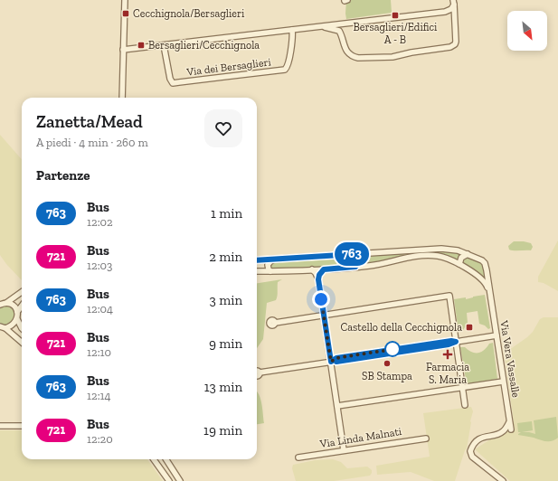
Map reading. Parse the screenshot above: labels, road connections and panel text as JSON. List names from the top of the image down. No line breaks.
{"streets":{"street":["Via dei Bersaglieri","Via Vera Vassalle","Via Linda Malnati"]},"places":{"transit":["Cecchignola/Bersaglieri","Bersaglieri/Edifici A - B","Bersaglieri/Cecchignola","Castello della Cecchignola"],"health":["Farmacia S. Maria"],"other":["SB Stampa"]},"lines":["bus line 763"],"north":"bottom right","page":{"on_map":"763","heading":[["Zanetta/Mead","A piedi · 4 min · 260 m"],"Partenze"],"list":[{"mark":"763","name":"Bus","note":"12:02","value":"1 min"},{"mark":"721","name":"Bus","note":"12:03","value":"2 min"},{"mark":"763","name":"Bus","note":"12:04","value":"3 min"},{"mark":"721","name":"Bus","note":"12:10","value":"9 min"},{"mark":"763","name":"Bus","note":"12:14","value":"13 min"},{"mark":"721","name":"Bus","note":"12:20","value":"19 min"}]}}
